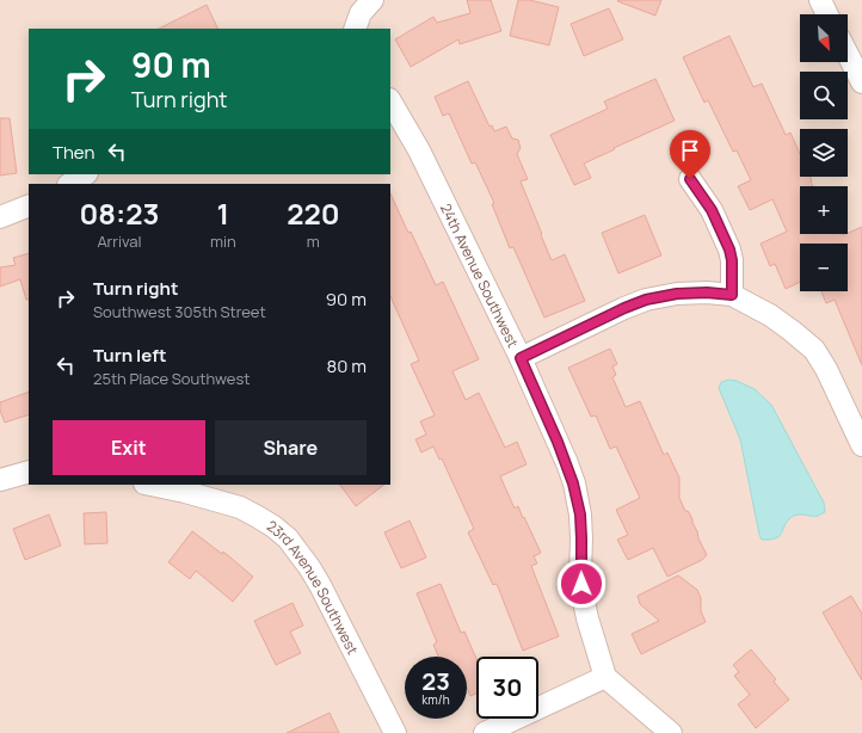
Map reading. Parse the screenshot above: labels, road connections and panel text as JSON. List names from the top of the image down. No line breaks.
{"streets":{"street":["24th Avenue Southwest","23rd Avenue Southwest"]},"north":"bottom right","page":{"map_buttons":["+","−"],"turn":["90 m","Turn right"],"then":"Then","eta":["08:23","Arrival","1","min","220","m"],"list":[{"name":"Turn right","note":"Southwest 305th Street","value":"90 m"},{"name":"Turn left","note":"25th Place Southwest","value":"80 m"}],"buttons":["Exit","Share"],"speed":"23 km/h","limit":"30"}}
